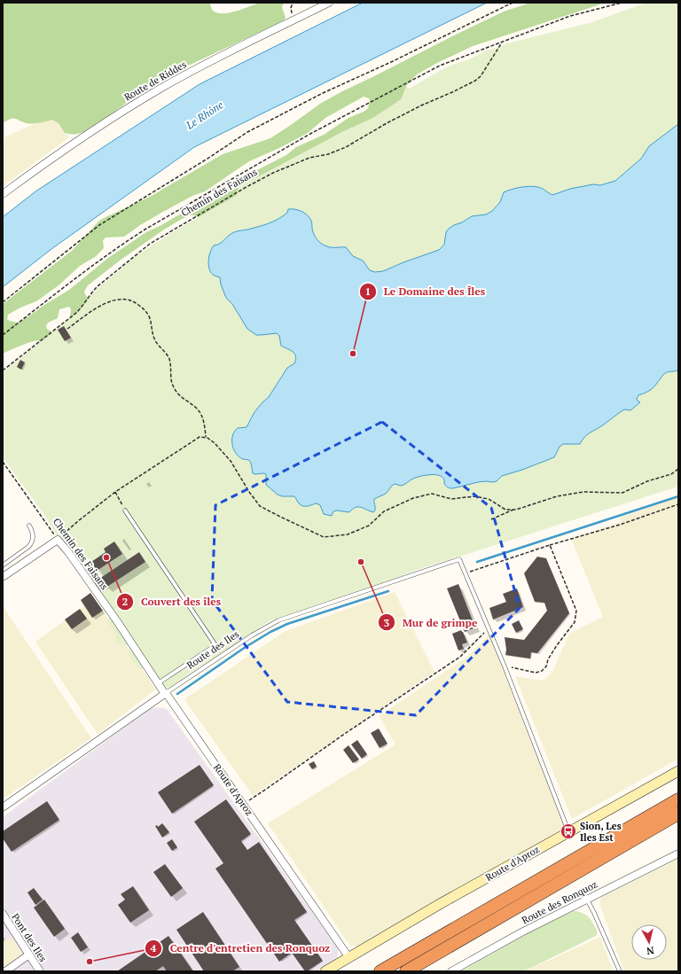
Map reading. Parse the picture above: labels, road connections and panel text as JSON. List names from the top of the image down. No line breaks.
{"streets":{"street":["Route de Riddes","Chemin des Faisans","Route des Iles","Route d'Aproz","Route des Ronquoz","Pont des Iles"]},"crossings":[["Chemin des Faisans","Route des Iles"],["Chemin des Faisans","Route d'Aproz"],["Route des Iles","Route d'Aproz"]],"water":["Le Rhône"],"places":{"other":["Le Domaine des Îles","Couvert des îles","Mur de grimpe","Centre d'entretien des Ronquoz"],"bus stop":["Sion, Les Iles Est"]},"north":"bottom"}
